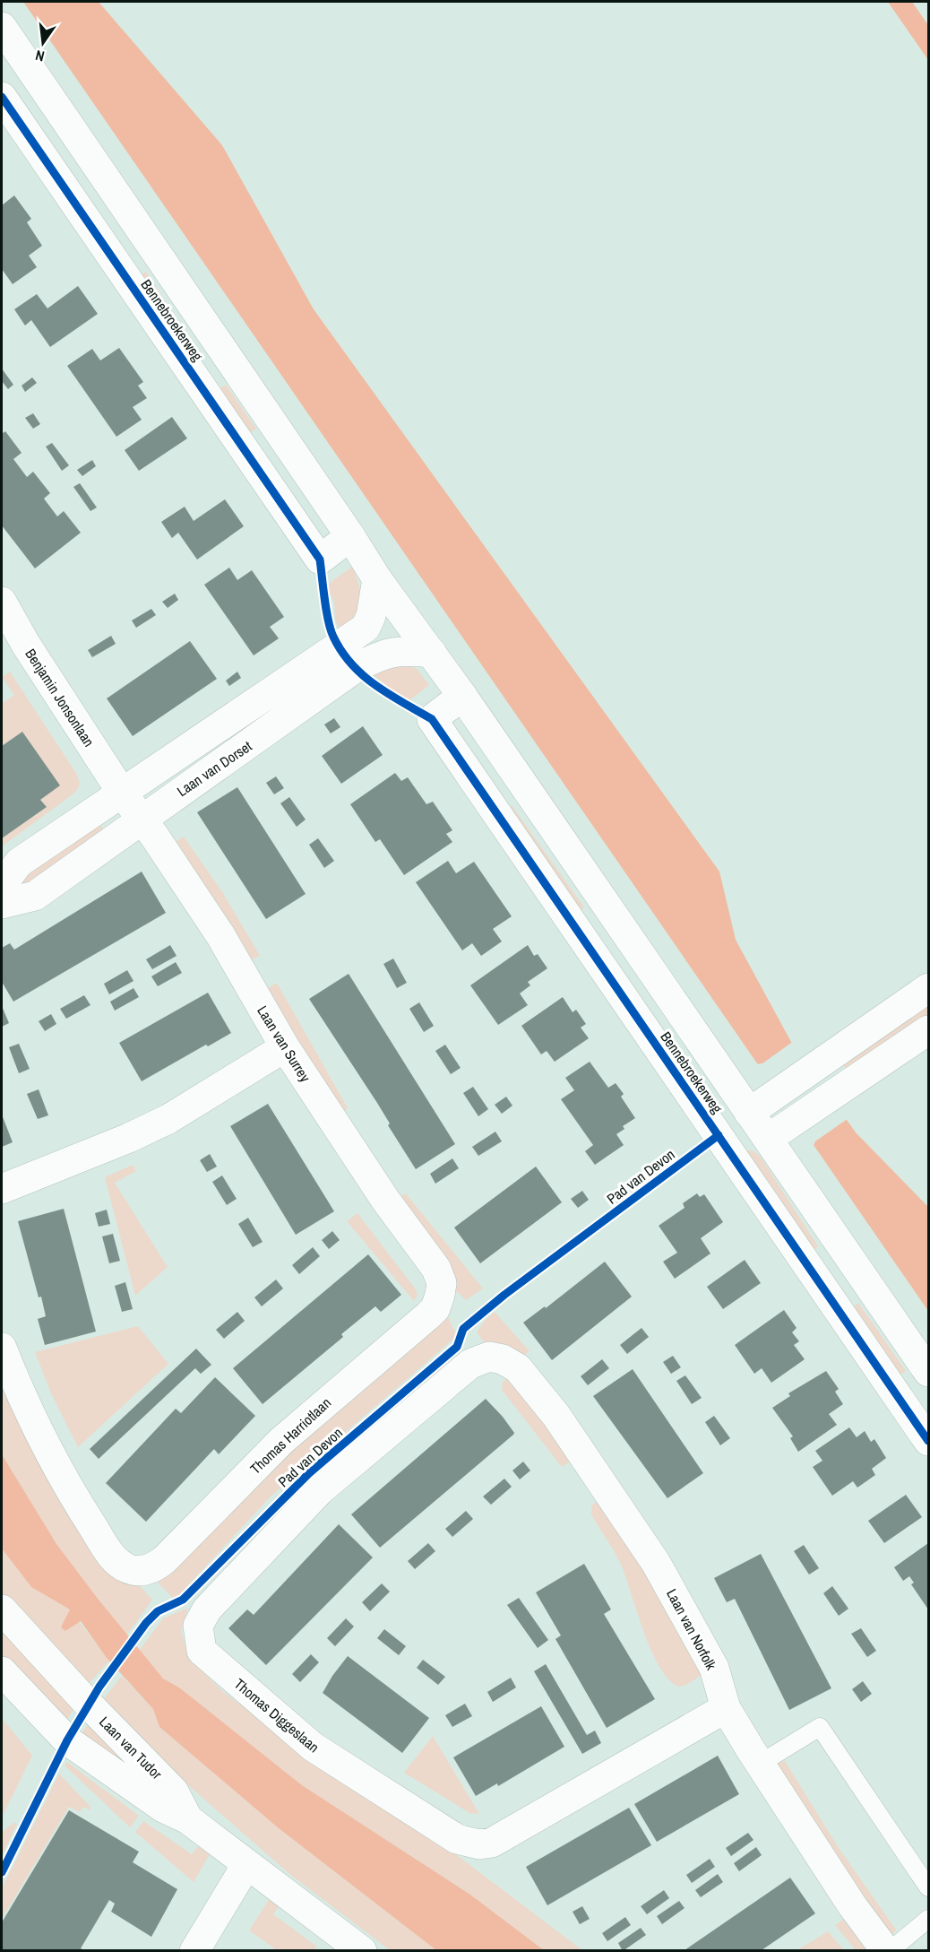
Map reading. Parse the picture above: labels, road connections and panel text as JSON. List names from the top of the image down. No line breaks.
{"streets":{"street":["Bennebroekerweg","Benjamin Jonsonlaan","Laan van Dorset","Laan van Surrey","Thomas Harriotlaan","Laan van Norfolk","Thomas Diggeslaan","Laan van Tudor"],"cycle path":["Pad van Devon"]},"crossings":[["Bennebroekerweg","Laan van Dorset"],["Benjamin Jonsonlaan","Laan van Surrey"],["Laan van Dorset","Laan van Surrey"],["Laan van Surrey","Thomas Harriotlaan"],["Laan van Norfolk","Thomas Diggeslaan"]],"north":"bottom"}
